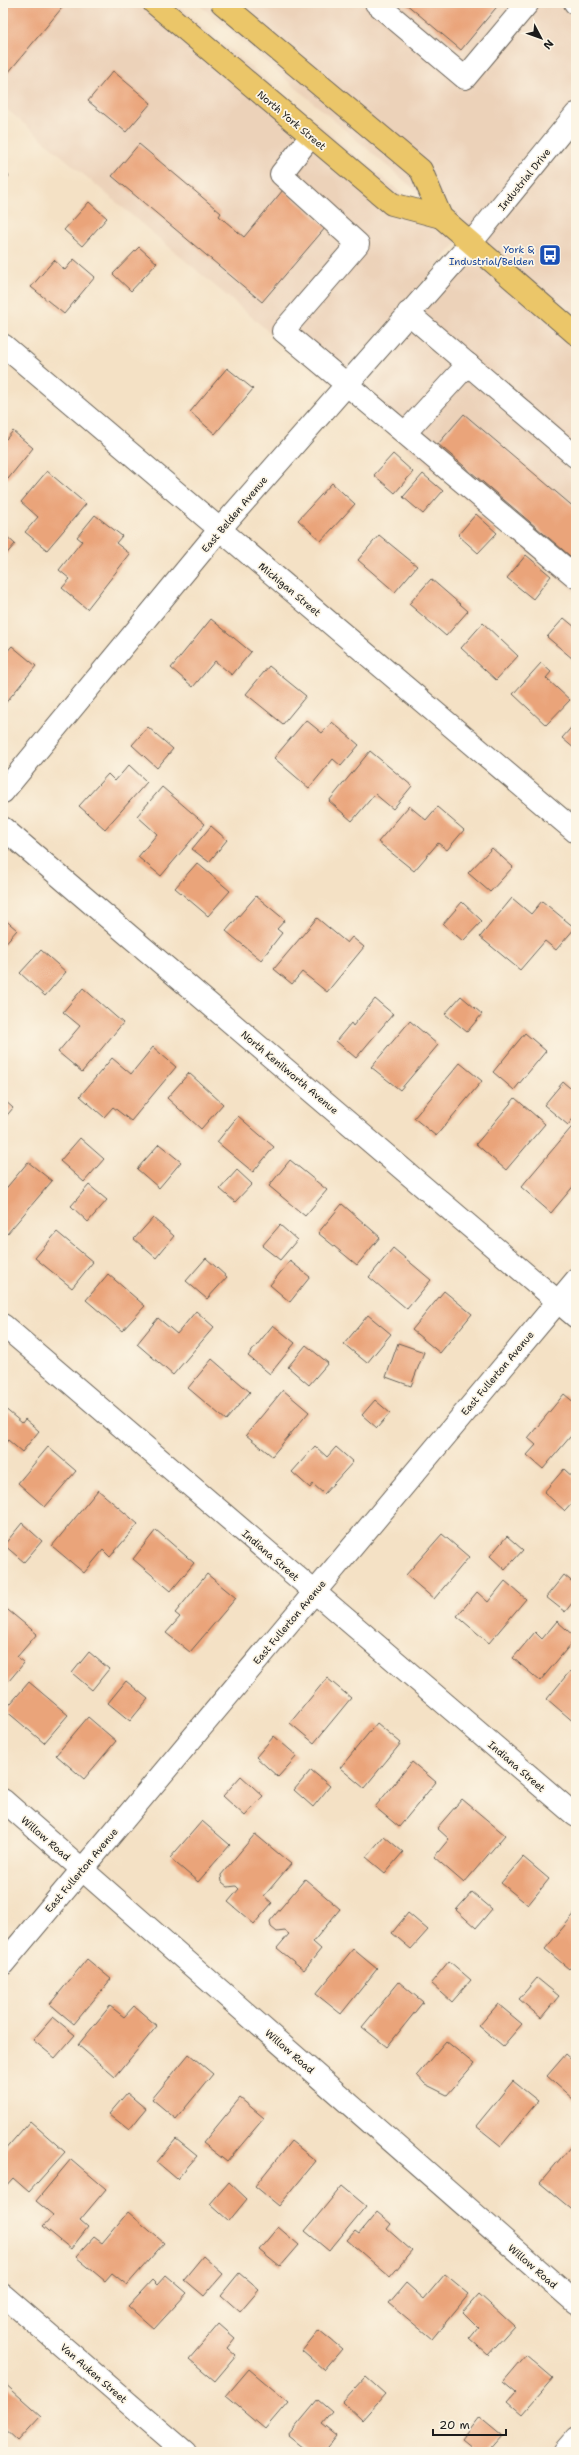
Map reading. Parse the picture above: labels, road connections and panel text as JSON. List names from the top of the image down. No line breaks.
{"streets":{"main road":["North York Street"],"street":["Industrial Drive","East Belden Avenue","Michigan Street","North Kenilworth Avenue","East Fullerton Avenue","Indiana Street","Willow Road","Van Auken Street"]},"crossings":[["North York Street","Industrial Drive"],["North York Street","East Belden Avenue"],["Industrial Drive","East Belden Avenue"],["East Belden Avenue","Michigan Street"],["North Kenilworth Avenue","East Fullerton Avenue"],["East Fullerton Avenue","Indiana Street"],["East Fullerton Avenue","Willow Road"]],"places":{"bus stop":["York & Industrial/Belden"]},"scale_bar":"20 m","north":"bottom right"}
